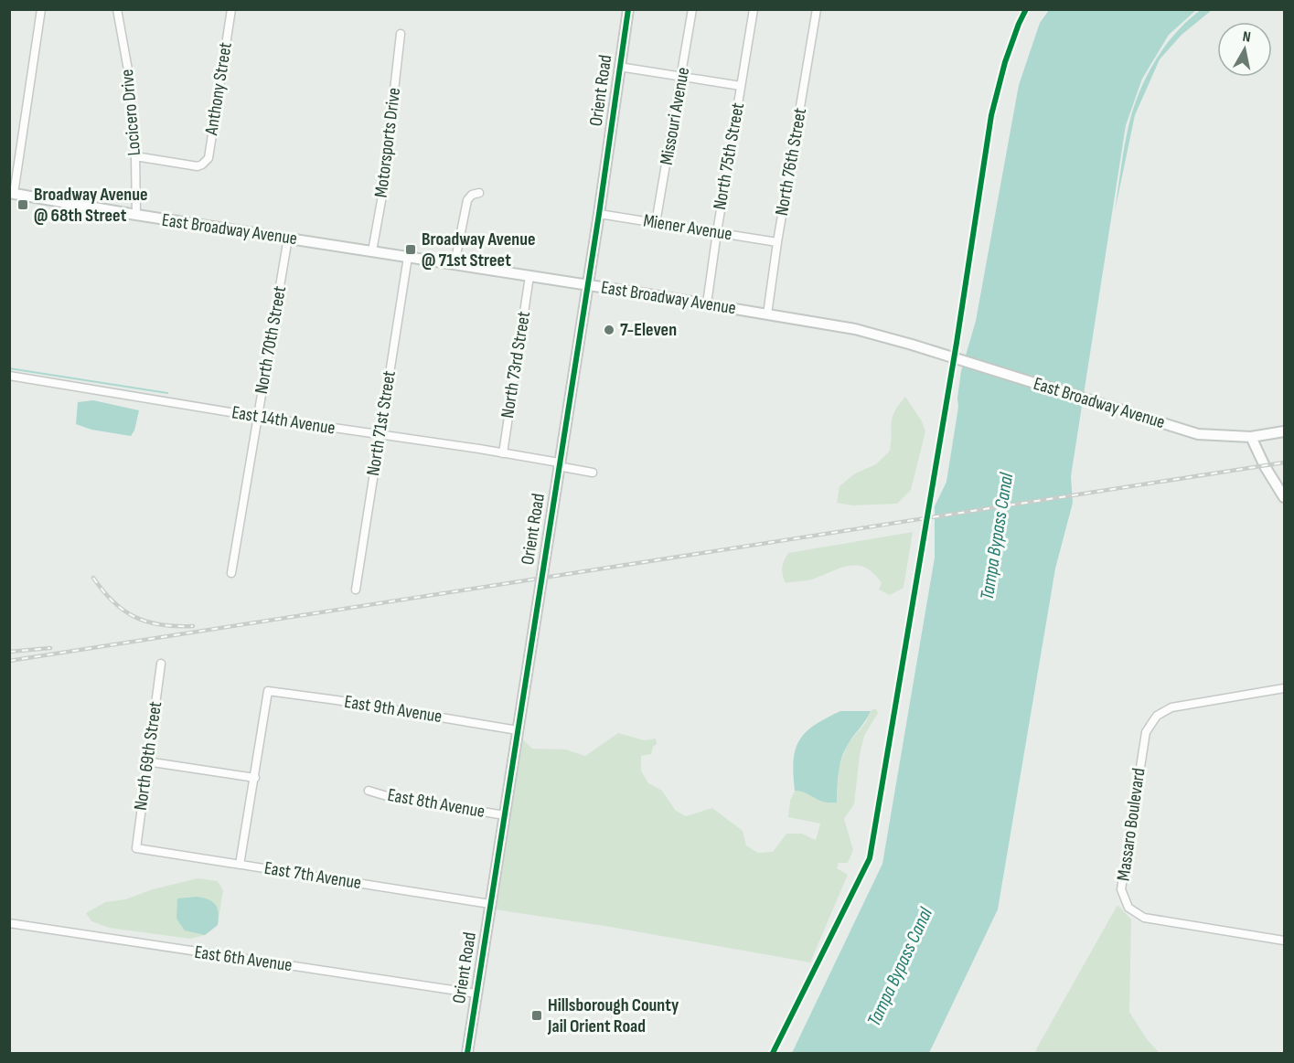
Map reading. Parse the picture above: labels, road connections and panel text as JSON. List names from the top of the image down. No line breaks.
{"streets":{"main road":["Orient Road","East Broadway Avenue"],"street":["Anthony Street","Locicero Drive","Missouri Avenue","Motorsports Drive","North 75th Street","North 76th Street","Miener Avenue","North 70th Street","North 73rd Street","East 14th Avenue","North 71st Street","East 9th Avenue","North 69th Street","East 8th Avenue","Massaro Boulevard","East 7th Avenue","East 6th Avenue"]},"crossings":[["Anthony Street","Locicero Drive"],["Orient Road","Miener Avenue"],["Orient Road","East Broadway Avenue"],["Orient Road","East 14th Avenue"],["Orient Road","East 9th Avenue"],["Orient Road","East 8th Avenue"],["Orient Road","East 7th Avenue"],["Orient Road","East 6th Avenue"],["Locicero Drive","East Broadway Avenue"],["Missouri Avenue","Miener Avenue"],["Motorsports Drive","East Broadway Avenue"],["North 75th Street","Miener Avenue"],["North 75th Street","East Broadway Avenue"],["North 76th Street","Miener Avenue"],["North 76th Street","East Broadway Avenue"],["East Broadway Avenue","North 70th Street"],["East Broadway Avenue","North 73rd Street"],["East Broadway Avenue","North 71st Street"],["North 70th Street","East 14th Avenue"],["North 73rd Street","East 14th Avenue"],["East 14th Avenue","North 71st Street"],["North 69th Street","East 7th Avenue"]],"water":["Tampa Bypass Canal"],"places":{"transit":["Broadway Avenue @ 68th Street","Broadway Avenue @ 71st Street","Hillsborough County Jail Orient Road"],"other":["7-Eleven"]},"north":"top"}
